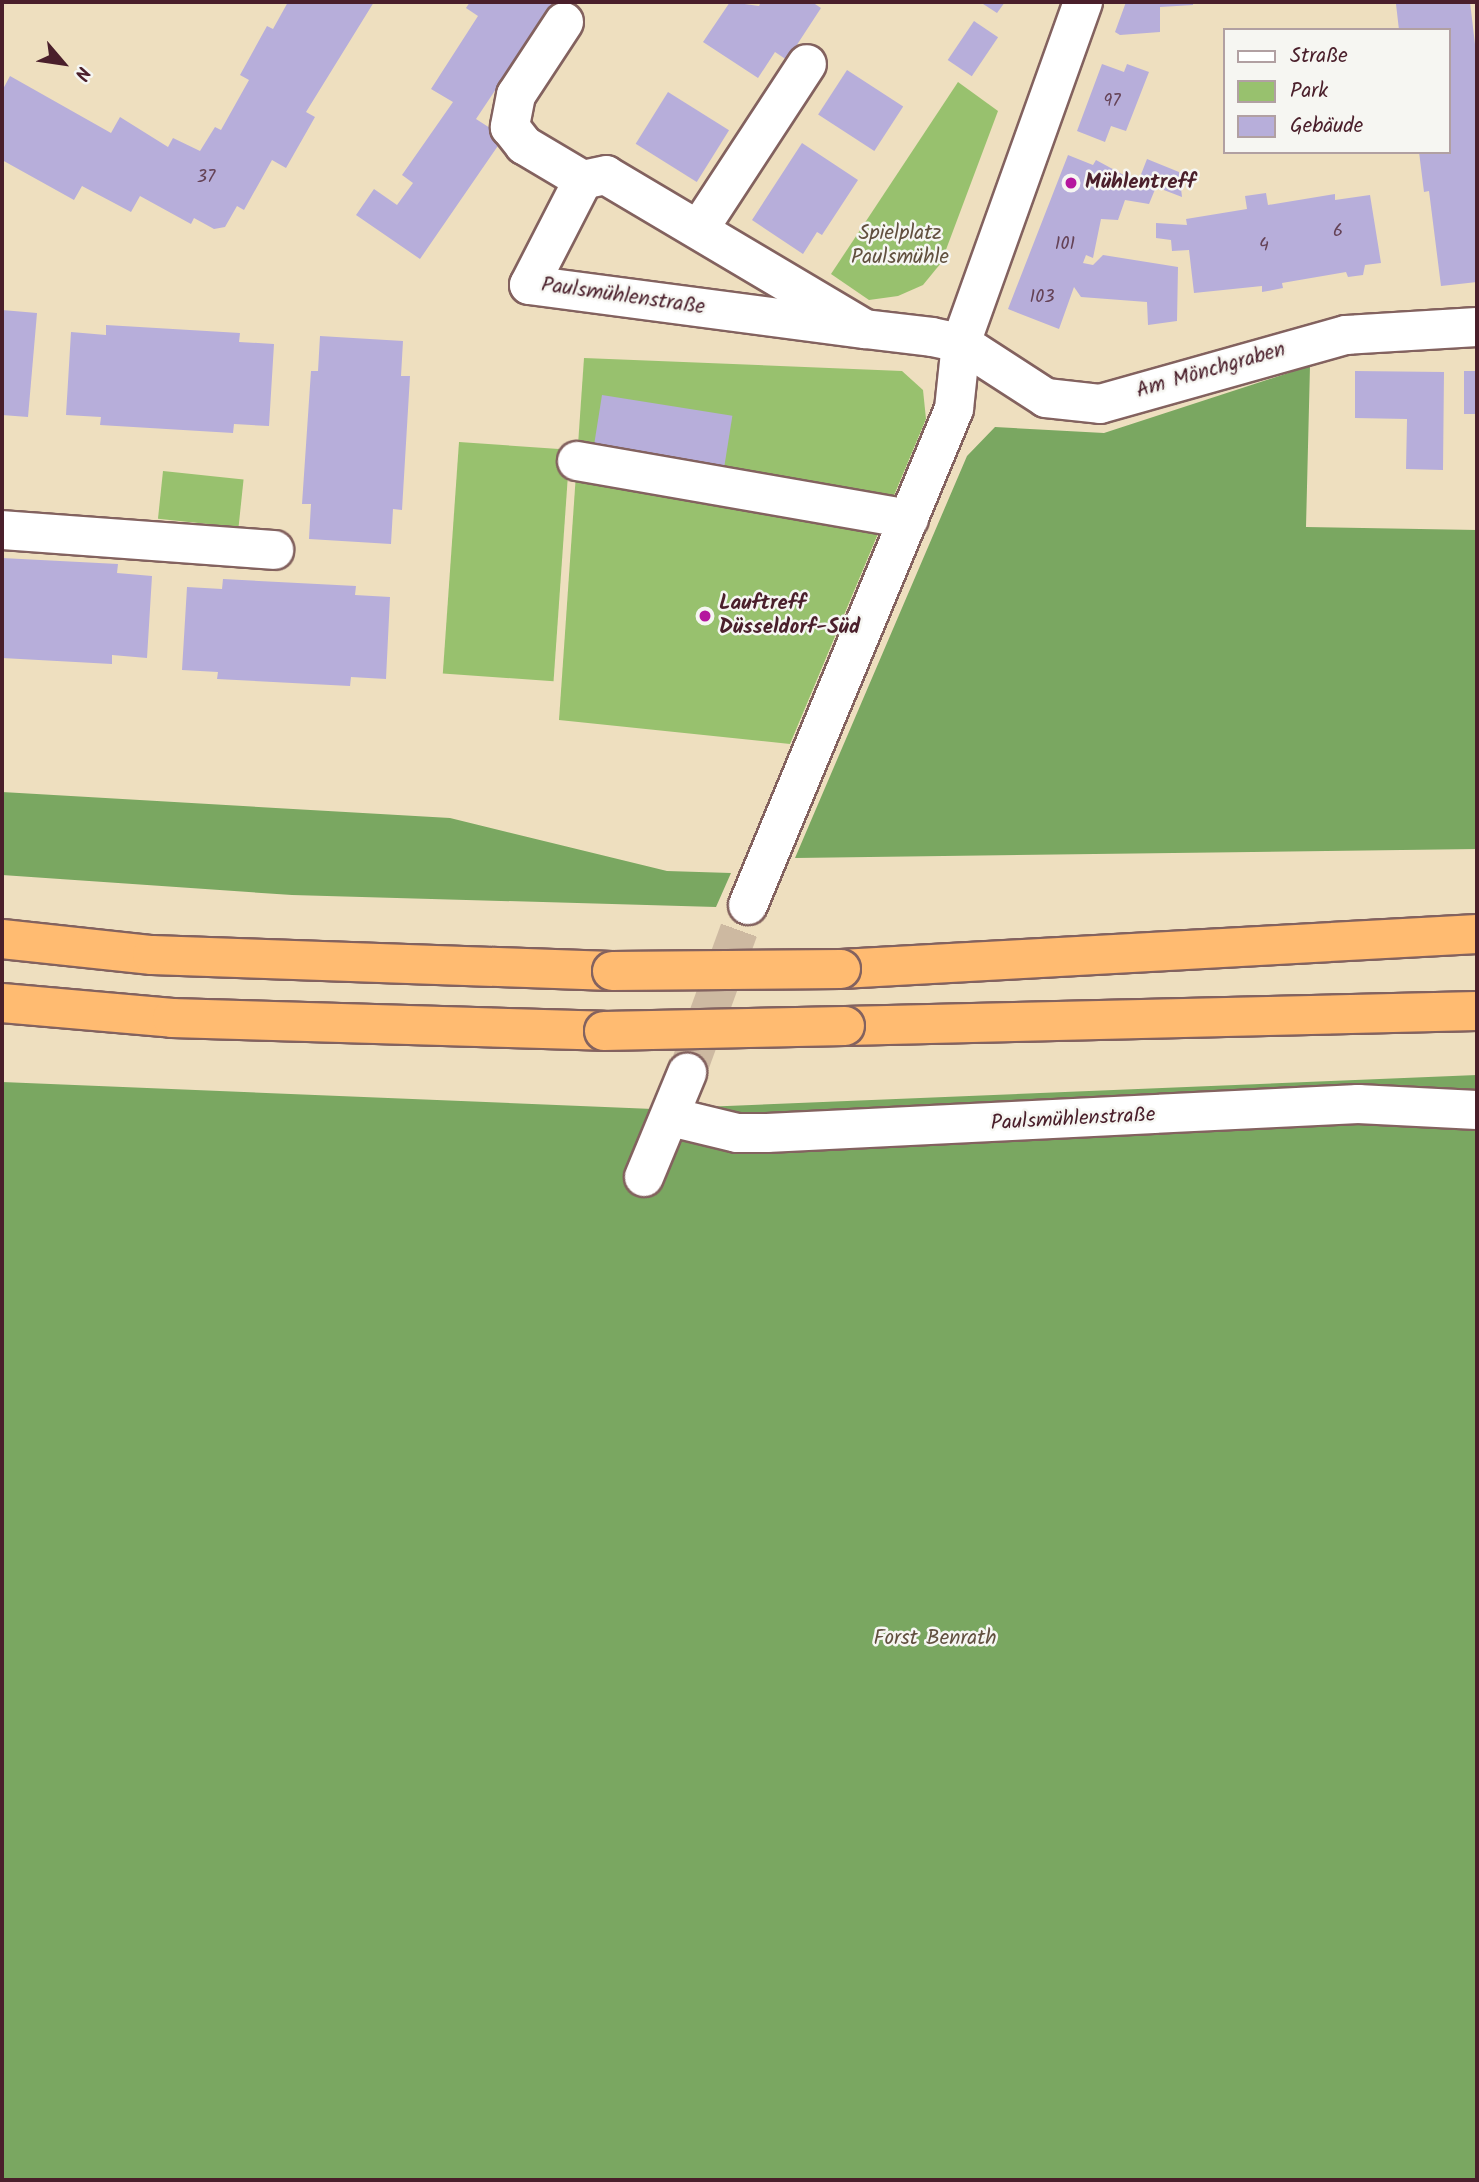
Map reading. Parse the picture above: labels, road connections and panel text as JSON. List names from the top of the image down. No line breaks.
{"streets":{"street":["Paulsmühlenstraße","Am Mönchgraben"]},"crossings":[["Paulsmühlenstraße","Am Mönchgraben"]],"parks":["Spielplatz Paulsmühle","Forst Benrath"],"places":["Mühlentreff","Lauftreff Düsseldorf-Süd"],"house_numbers":["97","37","6","101","4","103"],"legend":["Straße","Park","Gebäude"],"north":"bottom right"}
